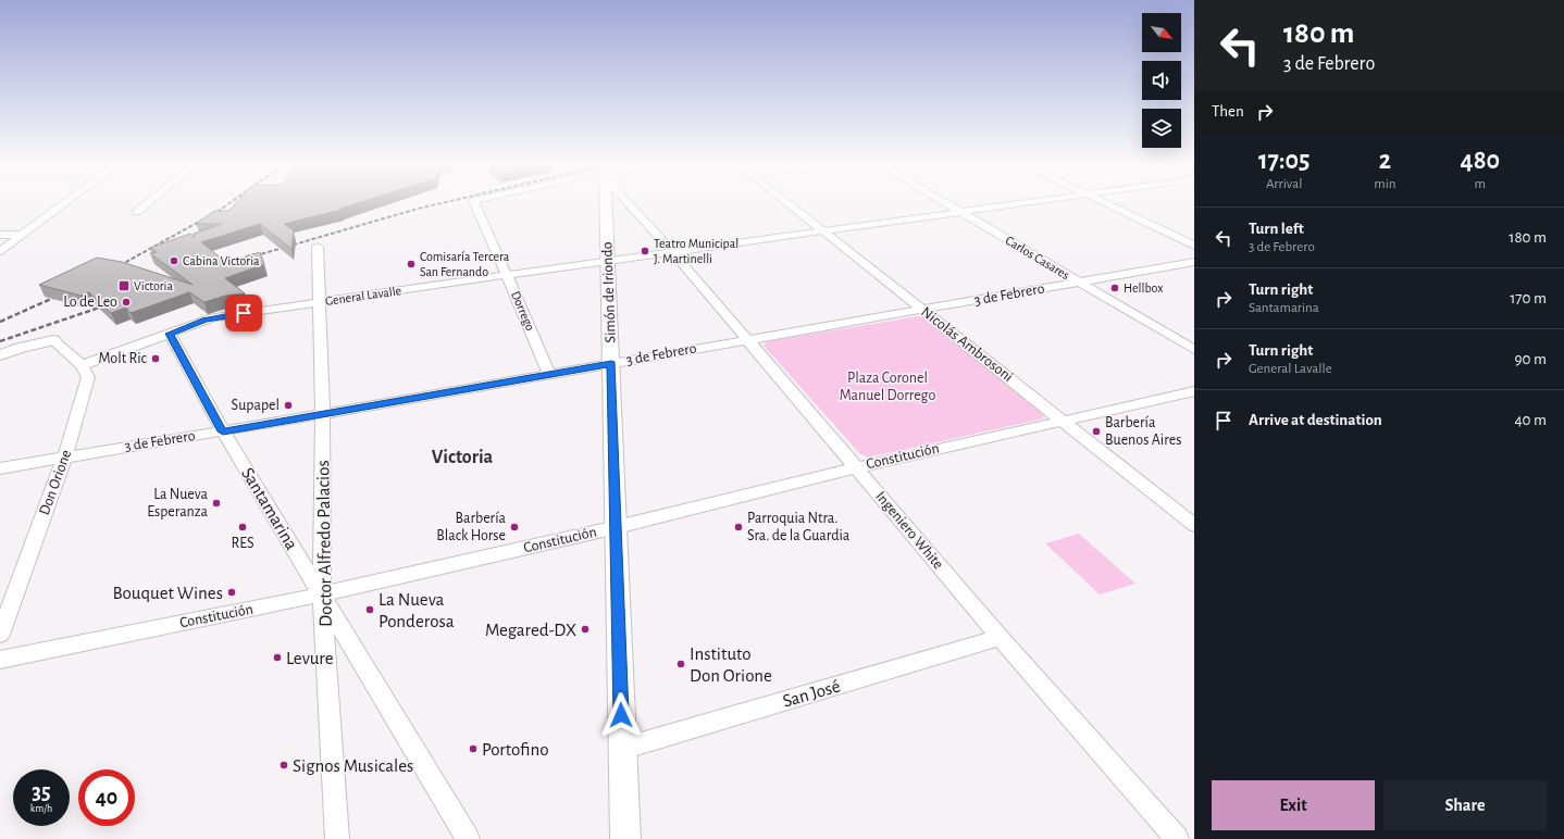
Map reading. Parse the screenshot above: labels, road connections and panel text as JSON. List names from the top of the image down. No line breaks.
{"streets":{"street":["Carlos Casares","Simón de Iriondo","3 de Febrero","General Lavalle","Dorrego","Nicolás Ambrosoni","Constitución","Don Orione","Santamarina","Ingeniero White","Doctor Alfredo Palacios","San José"]},"crossings":[["Carlos Casares","3 de Febrero"],["Carlos Casares","General Lavalle"],["Simón de Iriondo","3 de Febrero"],["Simón de Iriondo","General Lavalle"],["Simón de Iriondo","Constitución"],["Simón de Iriondo","San José"],["3 de Febrero","Dorrego"],["3 de Febrero","Nicolás Ambrosoni"],["3 de Febrero","Don Orione"],["3 de Febrero","Santamarina"],["3 de Febrero","Ingeniero White"],["3 de Febrero","Doctor Alfredo Palacios"],["General Lavalle","Dorrego"],["General Lavalle","Nicolás Ambrosoni"],["General Lavalle","Don Orione"],["General Lavalle","Santamarina"],["General Lavalle","Ingeniero White"],["General Lavalle","Doctor Alfredo Palacios"],["Nicolás Ambrosoni","Constitución"],["Constitución","Santamarina"],["Constitución","Ingeniero White"],["Constitución","Doctor Alfredo Palacios"],["Santamarina","Doctor Alfredo Palacios"],["Ingeniero White","San José"]],"districts":["Victoria"],"parks":["Plaza Coronel Manuel Dorrego"],"places":{"other":["Teatro Municipal J. Martinelli","Cabina Victoria","Comisaría Tercera San Fernando","Hellbox","Lo de Leo","Molt Ric","Supapel","Barbería Buenos Aires","La Nueva Esperanza","RES","Barbería Black Horse","Parroquia Ntra. Sra. de la Guardia","Bouquet Wines","La Nueva Ponderosa","Megared-DX","Levure","Instituto Don Orione","Portofino","Signos Musicales"],"transit":["Victoria"]},"north":"bottom right","page":{"turn":["180 m","3 de Febrero"],"then":"Then","eta":["17:05","Arrival","2","min","480","m"],"list":[{"name":"Turn left","note":"3 de Febrero","value":"180 m"},{"name":"Turn right","note":"Santamarina","value":"170 m"},{"name":"Turn right","note":"General Lavalle","value":"90 m"},{"name":"Arrive at destination","value":"40 m"}],"speed":"35 km/h","limit":"40","buttons":["Exit","Share"]}}
